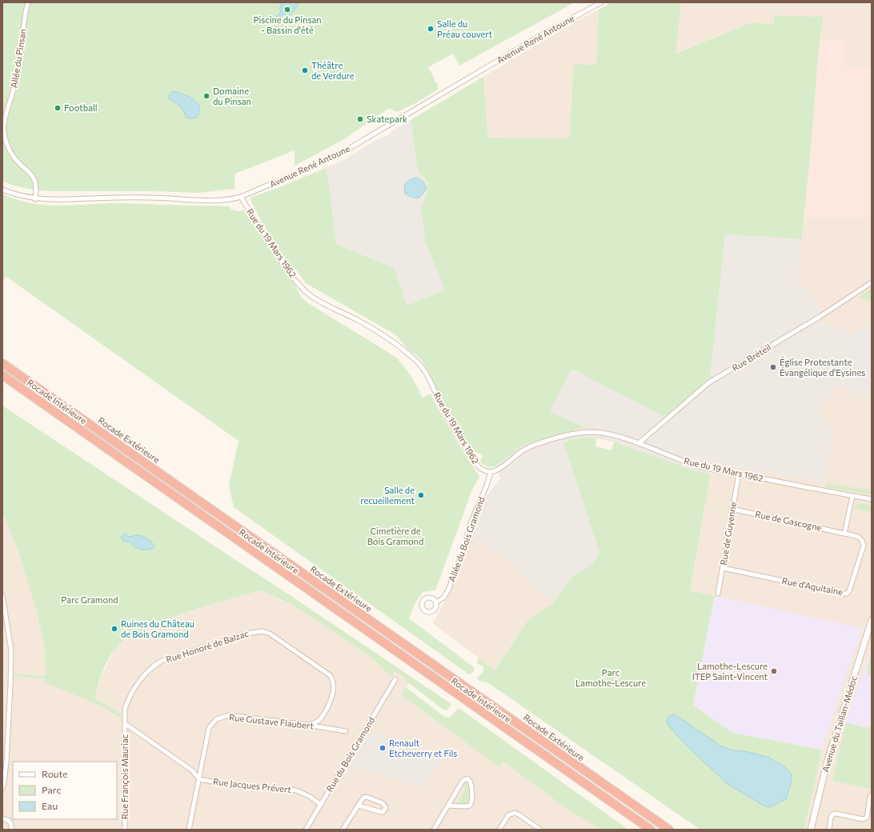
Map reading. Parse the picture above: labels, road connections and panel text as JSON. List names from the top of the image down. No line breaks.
{"streets":{"highway":["Rocade Intérieure","Rocade Extérieure"],"street":["Avenue René Antoune","Allée du Pinsan","Rue du 19 Mars 1962","Rue Bréteil","Rue de Gascogne","Rue de Guyenne","Allée du Bois Gramond","Rue d'Aquitaine","Rue Honoré de Balzac","Rue Gustave Flaubert","Avenue du Taillan-Médoc","Rue du Bois Gramond","Rue François Mauriac","Rue Jacques Prévert"]},"crossings":[["Avenue René Antoune","Allée du Pinsan"],["Avenue René Antoune","Rue du 19 Mars 1962"],["Rue du 19 Mars 1962","Rue Bréteil"],["Rue du 19 Mars 1962","Rue de Guyenne"],["Rue du 19 Mars 1962","Allée du Bois Gramond"],["Rue de Gascogne","Rue de Guyenne"],["Rue de Gascogne","Rue d'Aquitaine"],["Rue de Guyenne","Rue d'Aquitaine"],["Rue Honoré de Balzac","Rue Gustave Flaubert"],["Rue Honoré de Balzac","Rue François Mauriac"],["Rue Gustave Flaubert","Rue Jacques Prévert"],["Rue du Bois Gramond","Rue Jacques Prévert"]],"parks":["Cimetière de Bois Gramond","Parc Gramond","Parc Lamothe-Lescure"],"places":["Piscine du Pinsan - Bassin d'été","Salle du Préau couvert","Théâtre de Verdure","Domaine du Pinsan","Football","Skatepark","Église Protestante Évangélique d'Eysines","Salle de recueillement","Ruines du Château de Bois Gramond","Lamothe-Lescure ITEP Saint-Vincent","Renault Etcheverry et Fils"],"legend":["Route","Parc","Eau"]}
